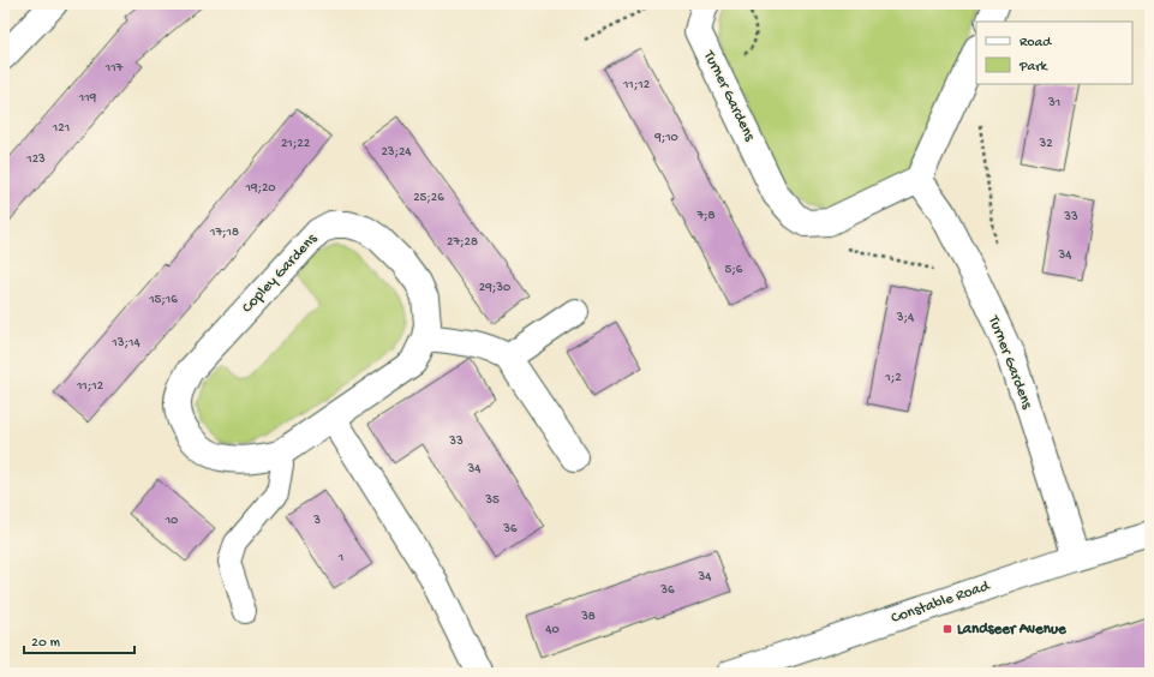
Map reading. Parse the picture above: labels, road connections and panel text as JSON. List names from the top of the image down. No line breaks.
{"streets":{"street":["Turner Gardens","Copley Gardens","Constable Road"]},"crossings":[["Turner Gardens","Constable Road"]],"places":{"transit":["Landseer Avenue"]},"house_numbers":["117","11;12","119","31","121","9;10","21;22","32","23;24","123","19;20","25;26","7;8","33","17;18","27;28","34","5;6","29;30","15;16","3;4","13;14","1;2","11;12","33","34","35","10","3","36","1","34","36","38","40"],"legend":["Road","Park"],"scale_bar":"20 m"}
